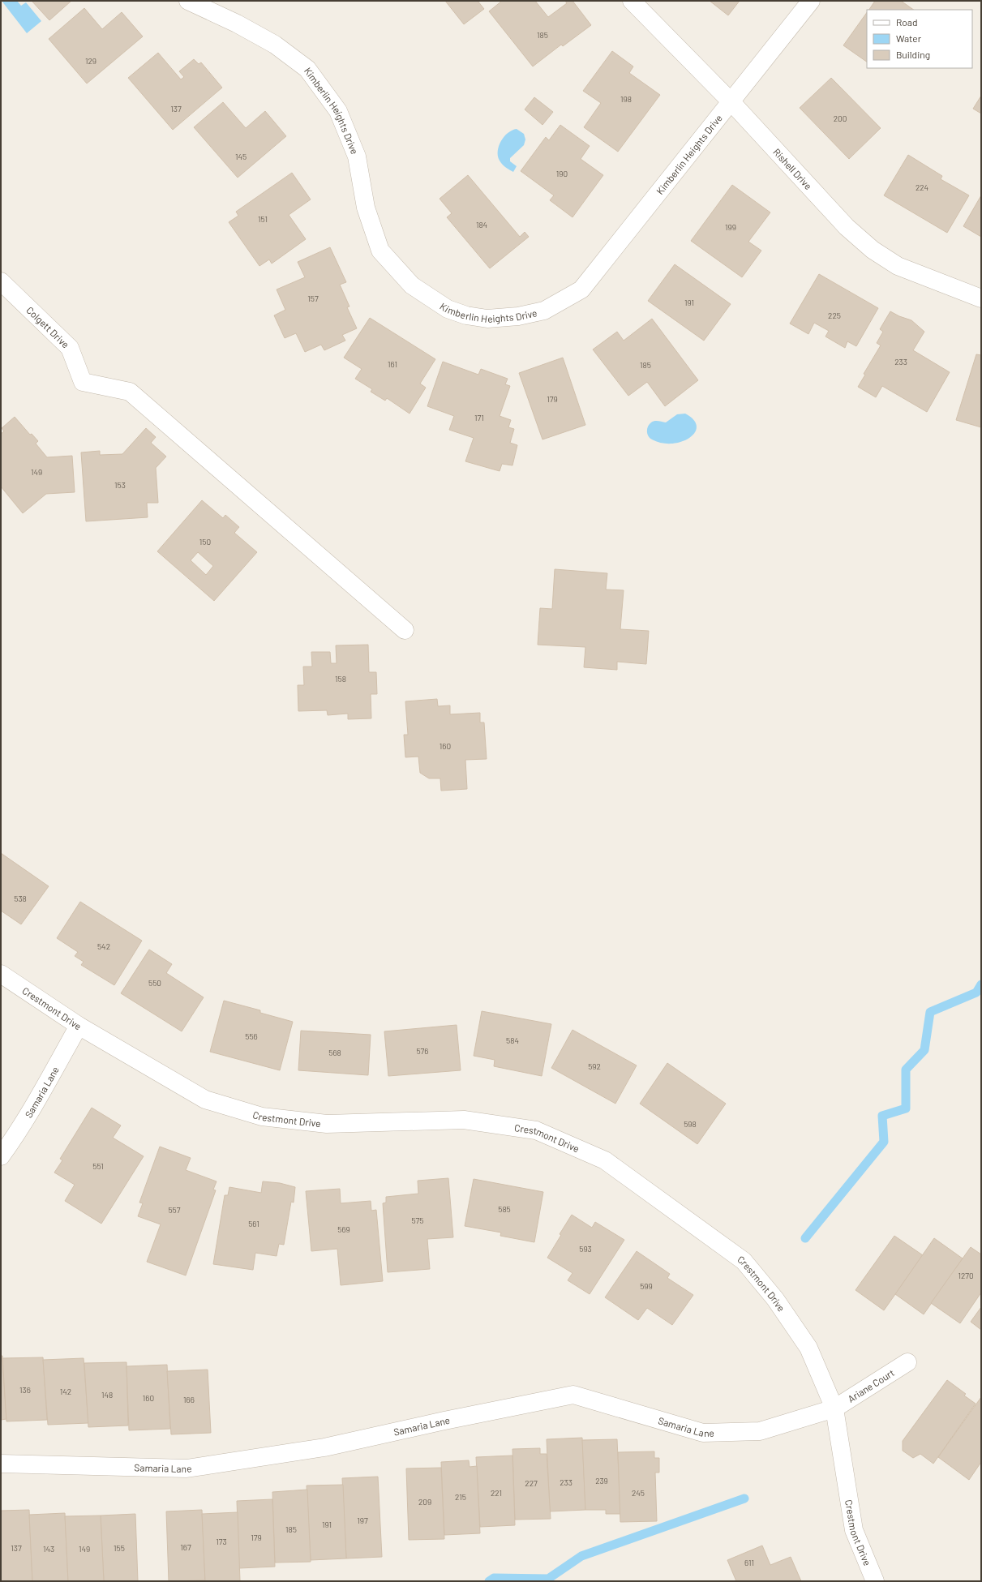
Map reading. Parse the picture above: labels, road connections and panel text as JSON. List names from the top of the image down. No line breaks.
{"streets":{"street":["Kimberlin Heights Drive","Rishell Drive","Colgett Drive","Crestmont Drive","Samaria Lane","Ariane Court"]},"crossings":[["Kimberlin Heights Drive","Rishell Drive"],["Crestmont Drive","Samaria Lane"],["Crestmont Drive","Ariane Court"],["Samaria Lane","Ariane Court"]],"house_numbers":["185","129","198","137","200","145","190","224","151","184","199","157","191","225","233","161","185","179","171","149","153","150","158","160","538","542","550","556","584","576","568","592","598","551","585","557","575","561","569","593","1270","599","136","142","148","160","166","239","233","227","221","245","215","209","197","191","185","179","173","167","137","155","143","149","611"],"legend":["Road","Water","Building"]}
